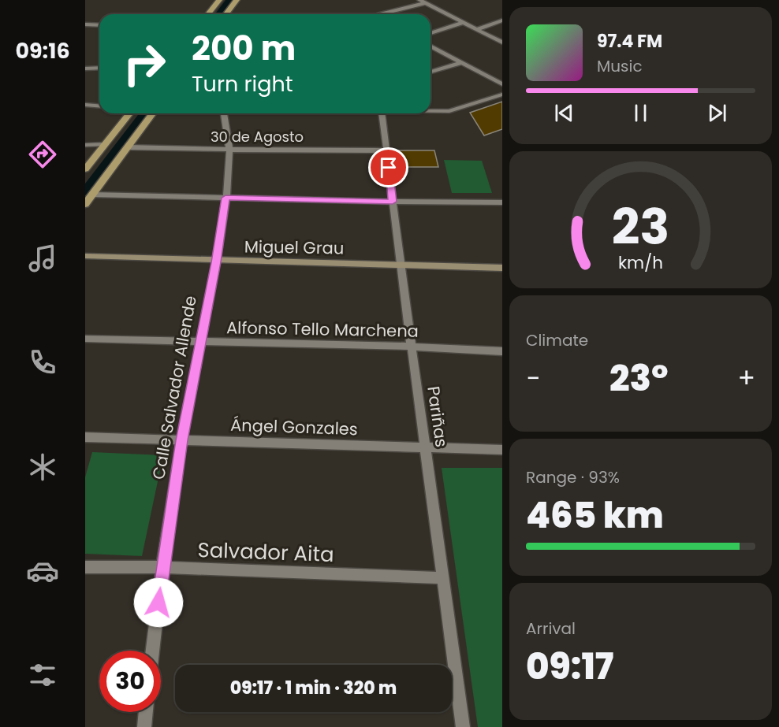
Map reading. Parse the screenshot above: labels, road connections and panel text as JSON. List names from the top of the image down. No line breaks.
{"streets":{"street":["30 de Agosto","Miguel Grau","Alfonso Tello Marchena","Calle Salvador Allende","Pariñas","Ángel Gonzales","Salvador Aita"]},"crossings":[["30 de Agosto","Calle Salvador Allende"],["30 de Agosto","Pariñas"],["Miguel Grau","Calle Salvador Allende"],["Miguel Grau","Pariñas"],["Alfonso Tello Marchena","Calle Salvador Allende"],["Alfonso Tello Marchena","Pariñas"],["Calle Salvador Allende","Ángel Gonzales"],["Calle Salvador Allende","Salvador Aita"],["Pariñas","Ángel Gonzales"],["Pariñas","Salvador Aita"]],"page":{"tabs":"09:16","turn":["200 m","Turn right"],"song":["97.4 FM","Music"],"tile":["Climate",["Range · 93%","465 km"],["Arrival","09:17"]],"heat":["−","23°","+"],"limit":"30","trip":"09:17 · 1 min · 320 m","gauge":["23","km/h"]}}
